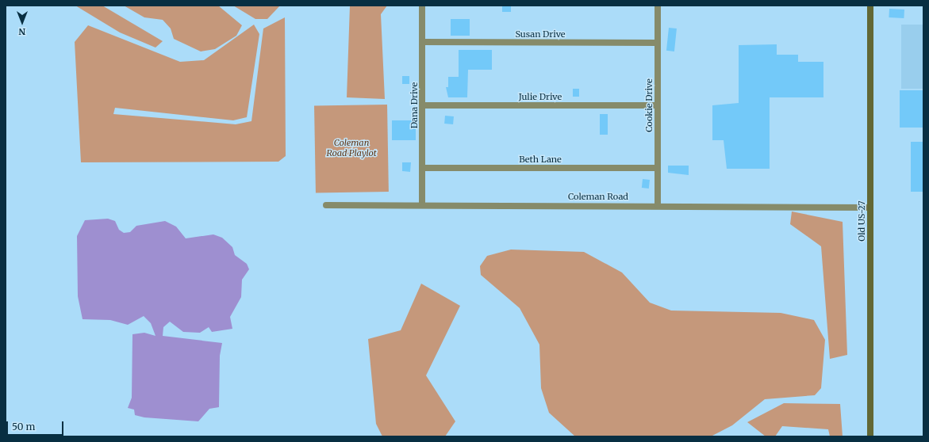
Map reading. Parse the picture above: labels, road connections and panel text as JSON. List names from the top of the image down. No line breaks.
{"streets":{"main road":["Old US-27"],"street":["Susan Drive","Julie Drive","Dana Drive","Cookie Drive","Beth Lane","Coleman Road"]},"crossings":[["Susan Drive","Dana Drive"],["Susan Drive","Cookie Drive"],["Julie Drive","Dana Drive"],["Julie Drive","Cookie Drive"],["Dana Drive","Beth Lane"],["Dana Drive","Coleman Road"],["Cookie Drive","Beth Lane"],["Cookie Drive","Coleman Road"],["Coleman Road","Old US-27"]],"parks":["Coleman Road Playlot"],"scale_bar":"50 m","north":"bottom"}
